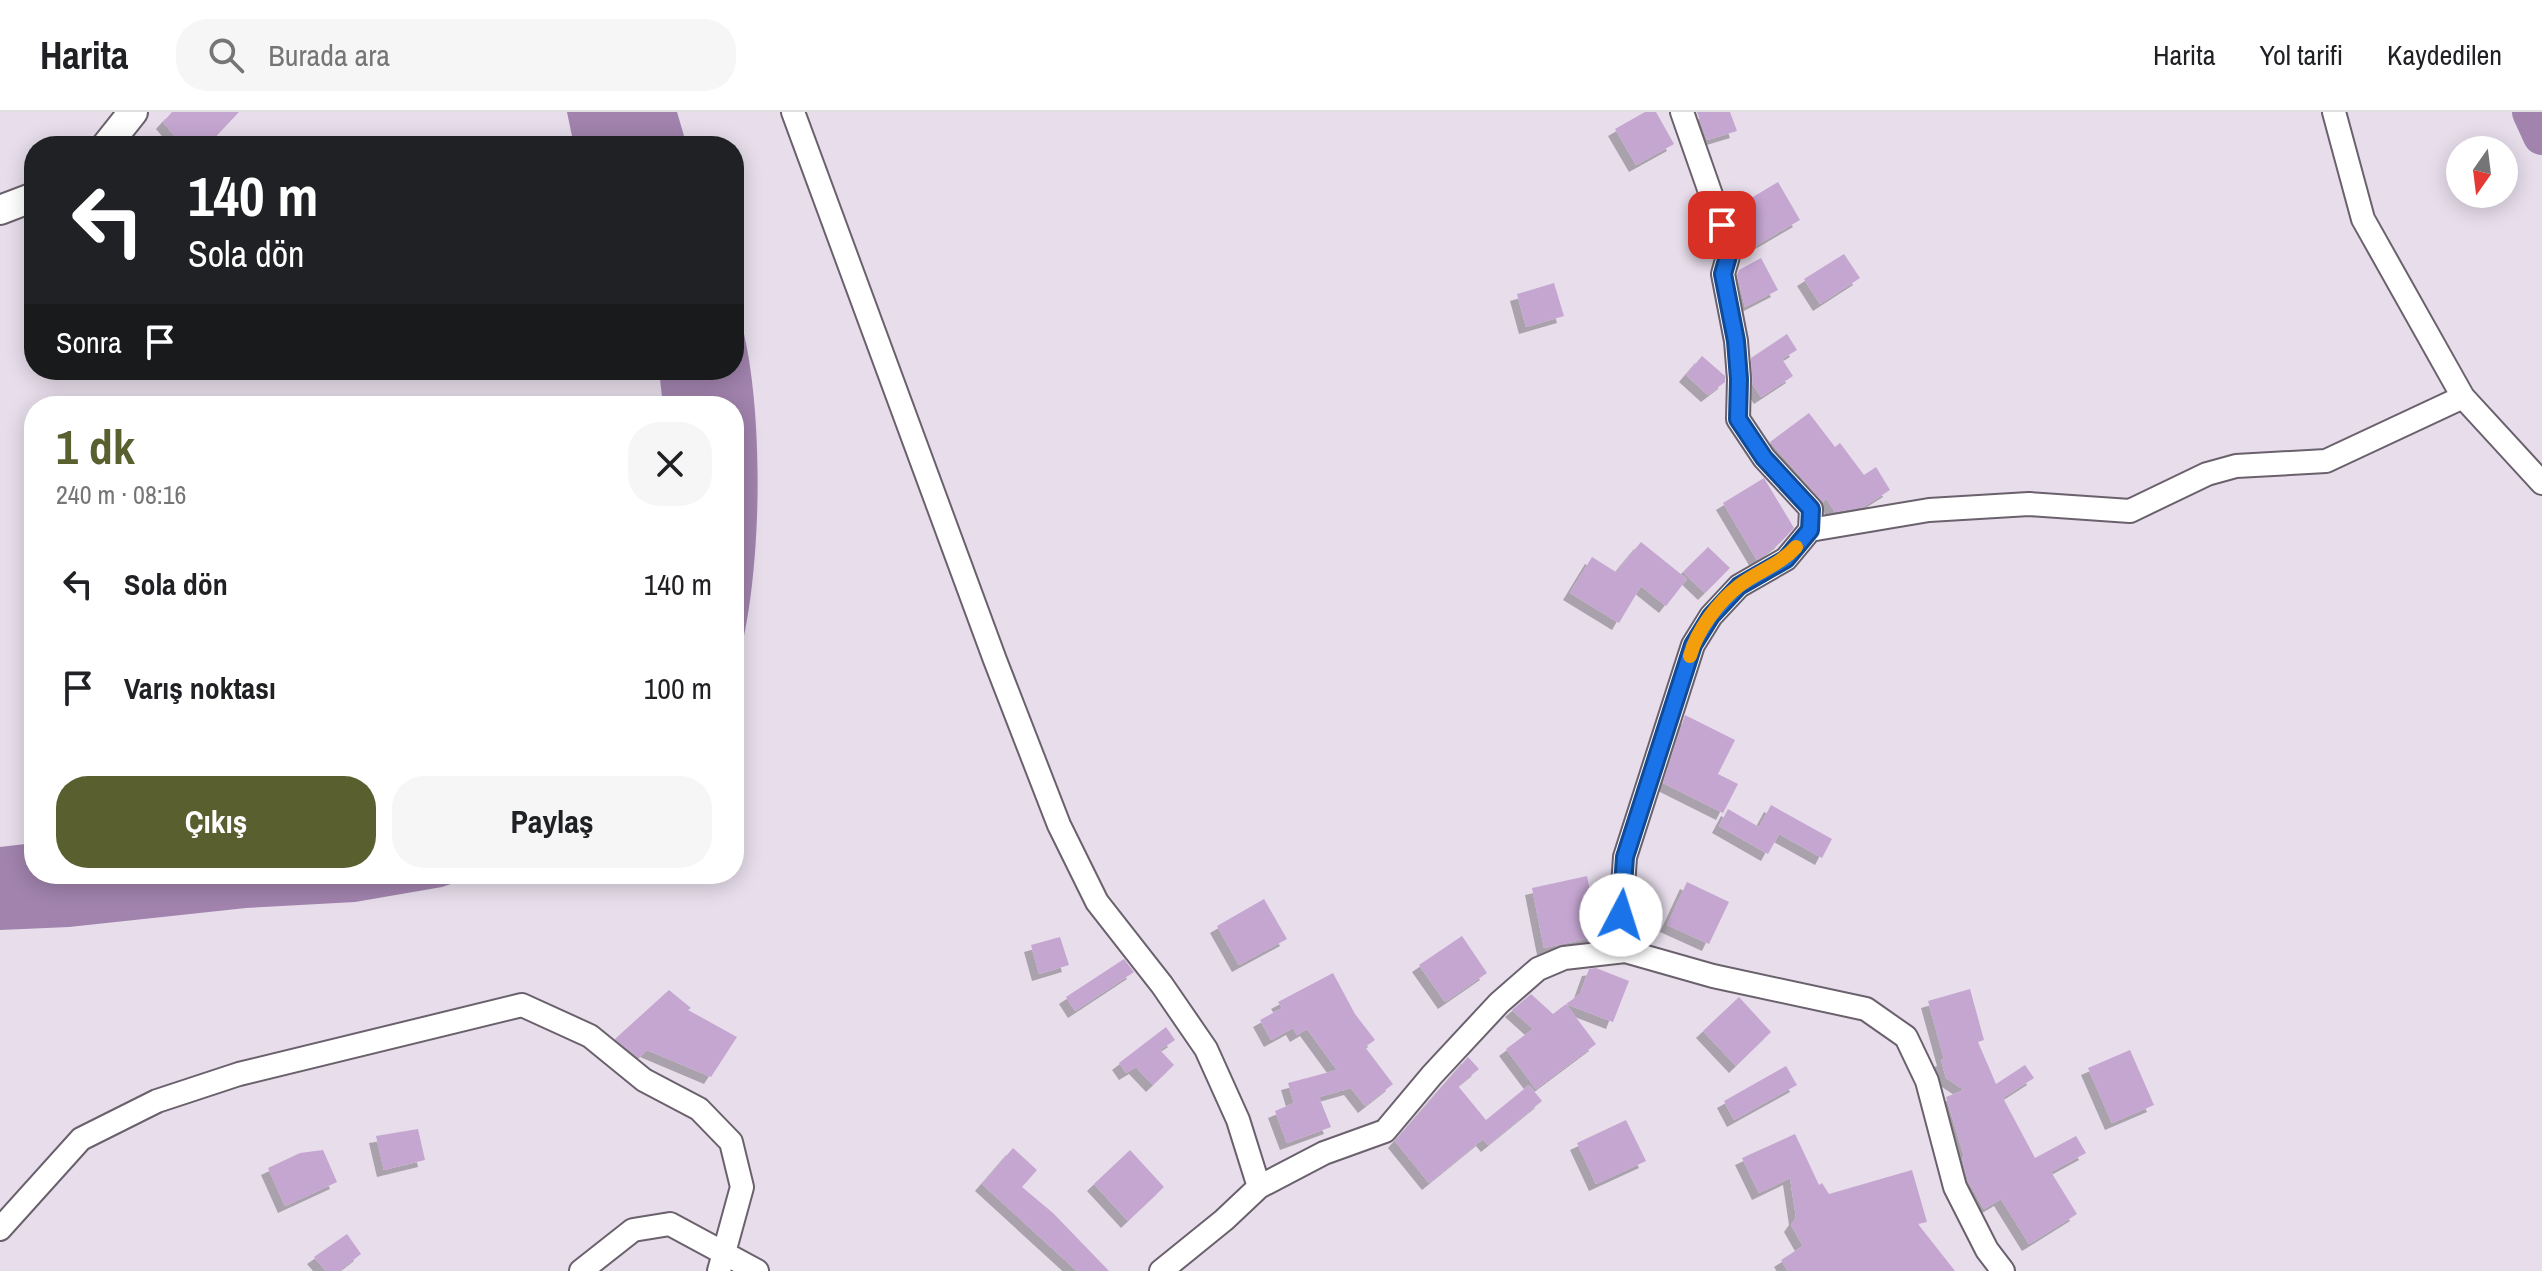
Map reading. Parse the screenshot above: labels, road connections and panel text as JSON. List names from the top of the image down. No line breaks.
{"north":"bottom","page":{"header":"Harita","search":"Burada ara","nav":["Harita","Yol tarifi","Kaydedilen"],"turn":["140 m","Sola dön"],"then":"Sonra","heading":["1 dk","240 m · 08:16"],"list":[{"name":"Sola dön","value":"140 m"},{"name":"Varış noktası","value":"100 m"}],"buttons":["Çıkış","Paylaş"]}}
